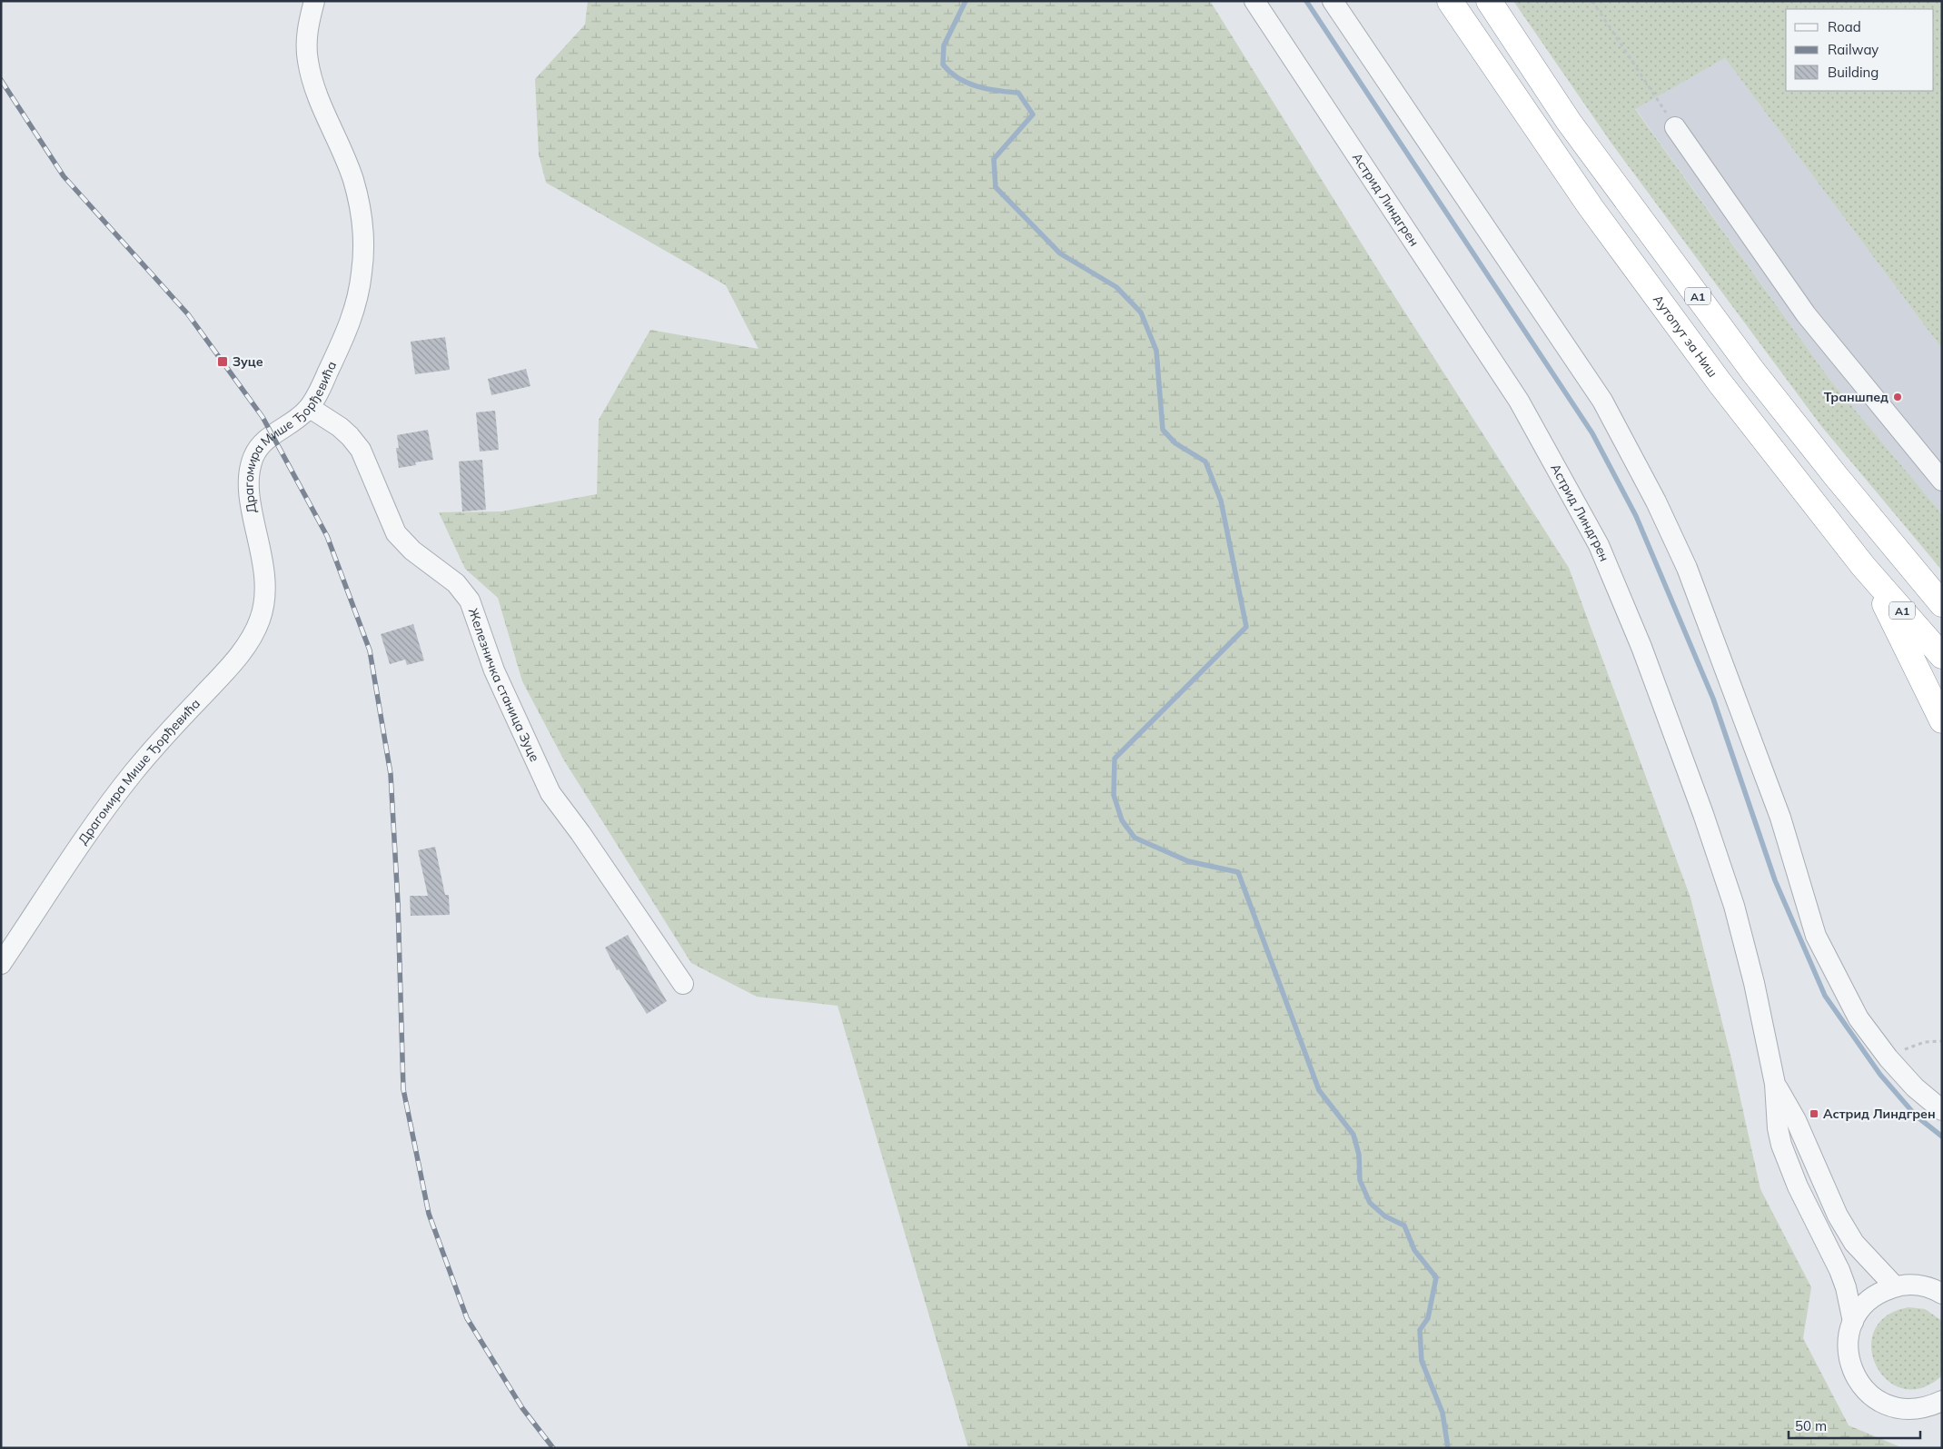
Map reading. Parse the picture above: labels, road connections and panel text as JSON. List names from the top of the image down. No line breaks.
{"streets":{"highway":["A1","Аутопут за Ниш"],"street":["Астрид Линдгрен","Драгомира Мише Ђорђевића","Железничка станица Зуце"]},"crossings":[["Драгомира Мише Ђорђевића","Железничка станица Зуце"]],"places":{"transit":["Зуце","Астрид Линдгрен"],"other":["Траншпед"]},"legend":["Road","Railway","Building"],"scale_bar":"50 m"}
